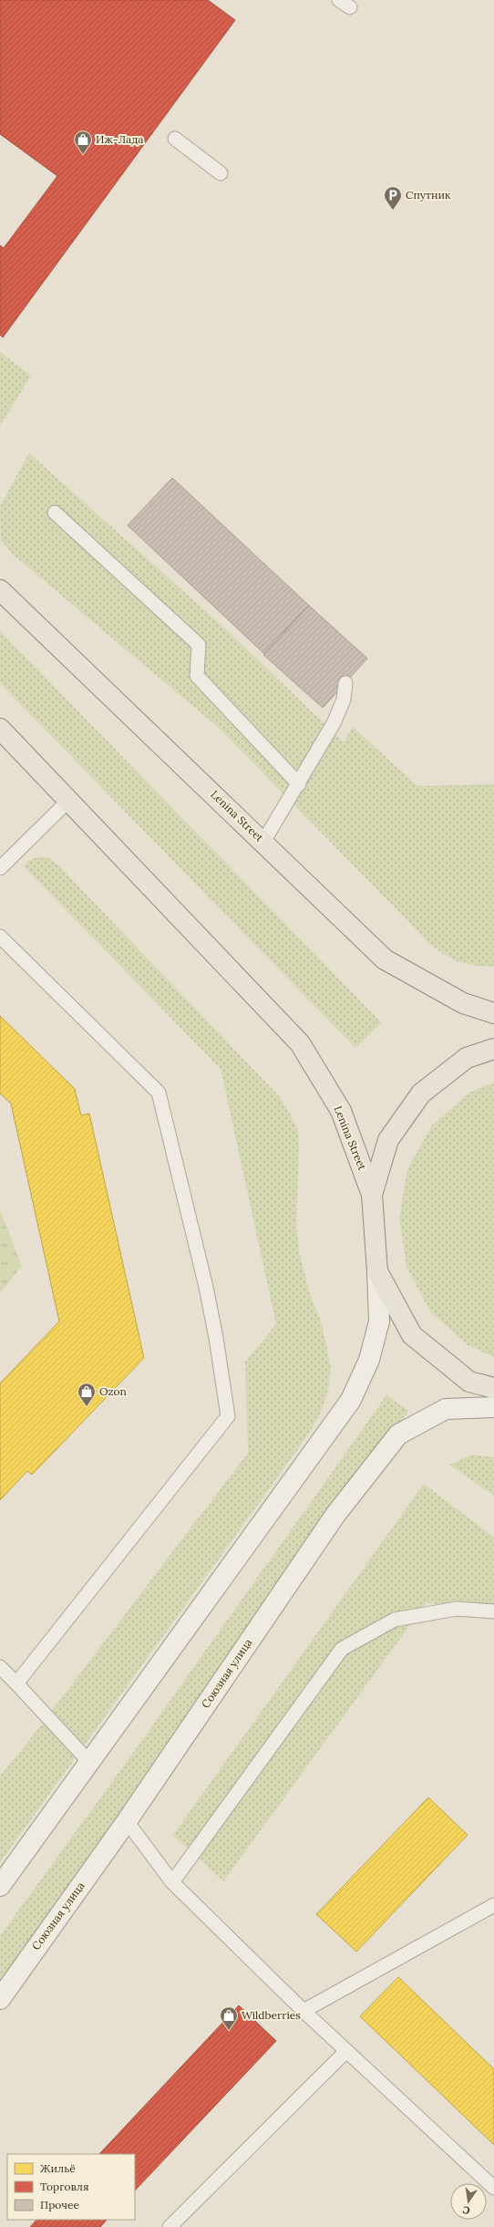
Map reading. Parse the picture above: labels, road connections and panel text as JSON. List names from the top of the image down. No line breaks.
{"streets":{"main road":["Lenina Street","Союзная улица"]},"places":{"shop":["Иж-Лада","Ozon","Wildberries"],"parking":["Спутник"]},"legend":["Жильё","Торговля","Прочее"],"north":"bottom"}
